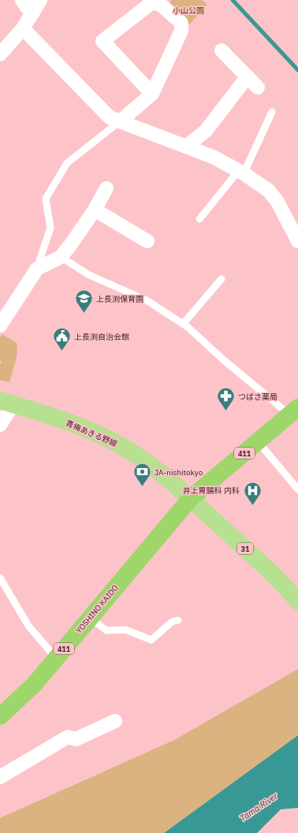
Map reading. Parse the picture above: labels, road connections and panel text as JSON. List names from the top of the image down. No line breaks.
{"streets":{"highway":["411","YOSHINO KAIDO"],"main road":["青梅あきる野線","31"]},"crossings":[["青梅あきる野線","411"],["青梅あきる野線","YOSHINO KAIDO"],["411","YOSHINO KAIDO"]],"water":["Tama River"],"parks":["小山公園"],"places":{"school or university":["上長渕保育園"],"public building":["上長渕自治会館"],"pharmacy":["つばさ薬局"],"bank":["JA-nishitokyo"],"hospital":["井上胃腸科 内科"]}}
